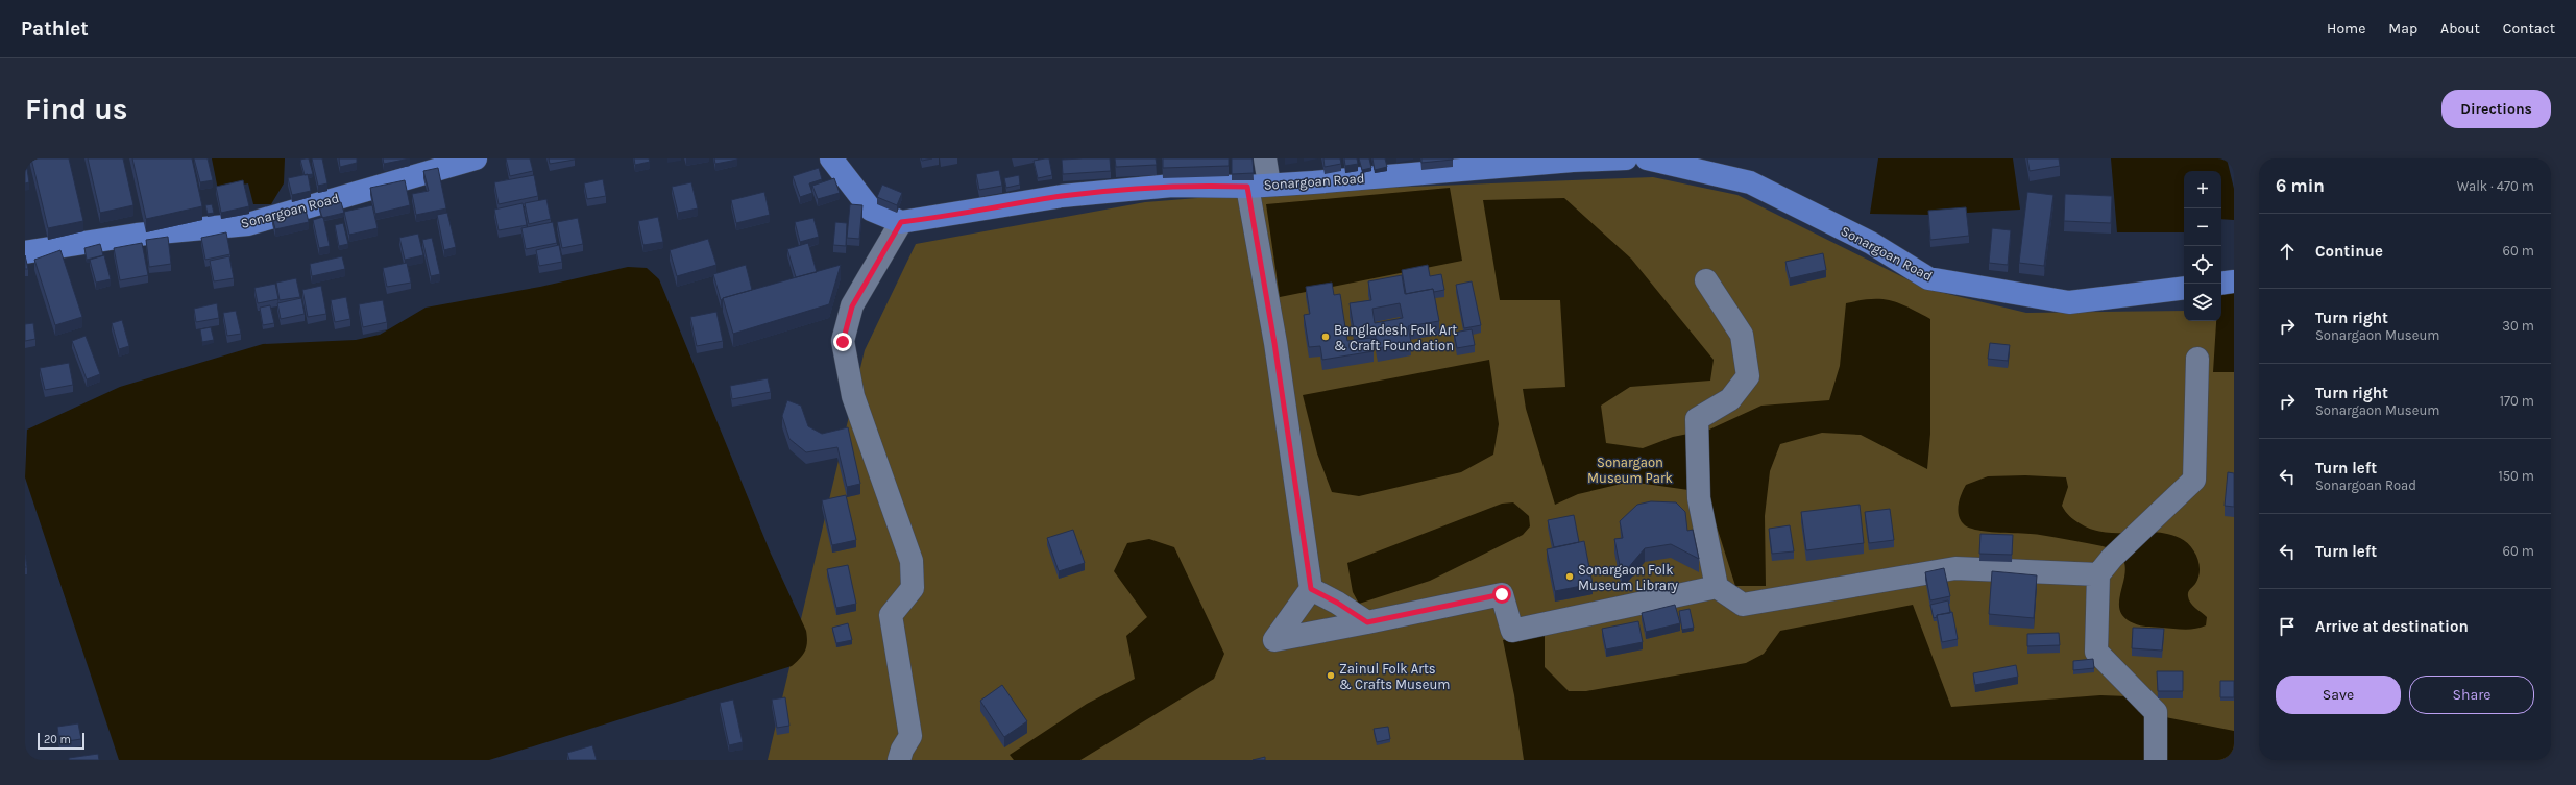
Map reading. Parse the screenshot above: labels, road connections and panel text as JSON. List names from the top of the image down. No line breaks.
{"streets":{"main road":["Sonargoan Road"]},"parks":["Sonargaon Museum Park"],"places":["Bangladesh Folk Art & Craft Foundation","Sonargaon Folk Museum Library","Zainul Folk Arts & Crafts Museum"],"scale_bar":"20 m","page":{"header":"Pathlet","nav":["Home","Map","About","Contact"],"buttons":["Directions",["Save","Share"]],"title":"Find us","heading":["6 min","Walk · 470 m"],"map_buttons":["+","−"],"list":[["Continue","60 m"],["Turn right","Sonargaon Museum","30 m"],["Turn right","Sonargaon Museum","170 m"],["Turn left","Sonargoan Road","150 m"],["Turn left","60 m"],"Arrive at destination"],"scale":"20 m"}}
